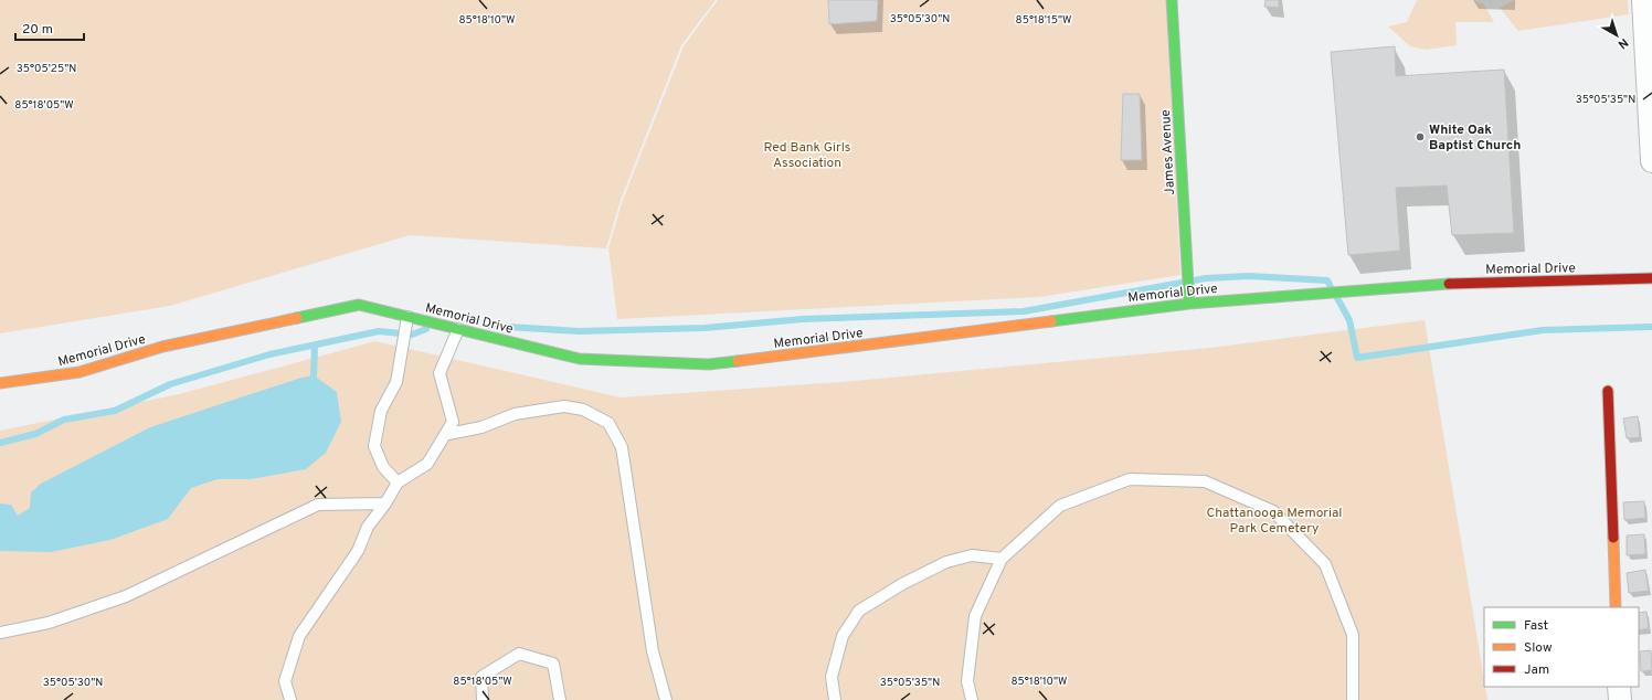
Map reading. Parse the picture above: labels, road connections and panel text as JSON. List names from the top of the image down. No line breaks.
{"streets":{"street":["James Avenue","Memorial Drive"]},"crossings":[["James Avenue","Memorial Drive"]],"parks":["Red Bank Girls Association","Chattanooga Memorial Park Cemetery"],"places":["White Oak Baptist Church"],"legend":["Fast","Slow","Jam"],"scale_bar":"20 m","north":"bottom right","coordinates":["35°05'30\"N","85°18'10\"W","85°18'15\"W","35°05'25\"N","35°05'35\"N","85°18'05\"W"]}
